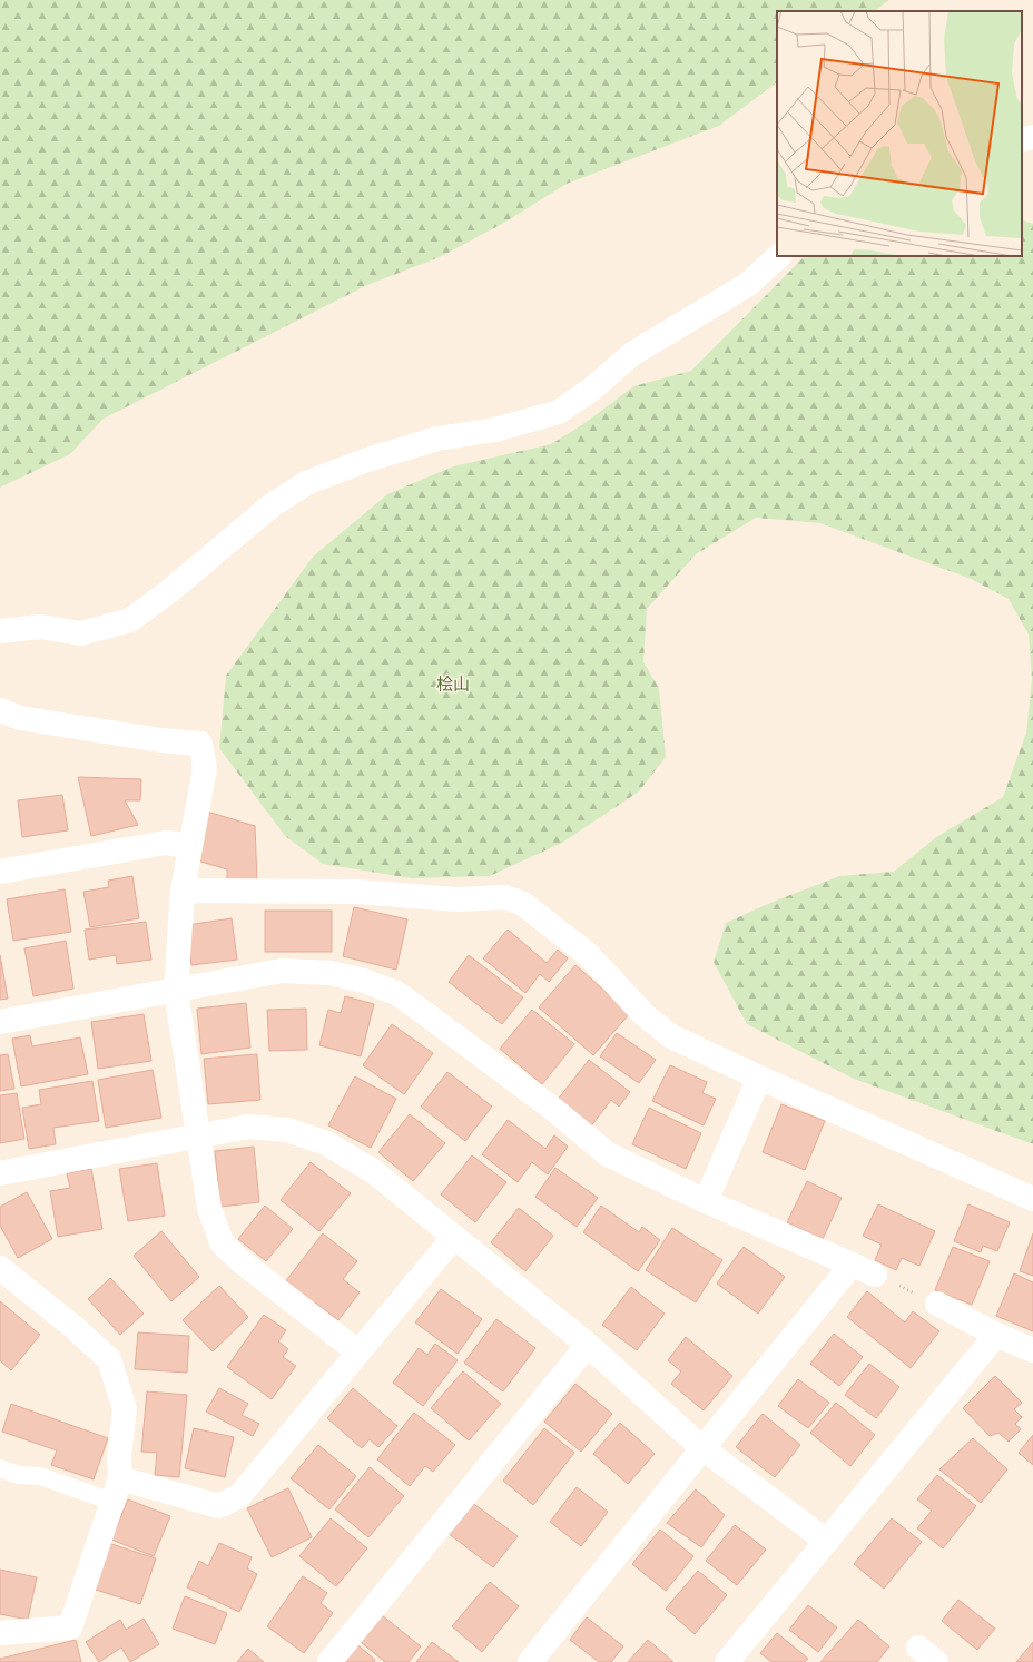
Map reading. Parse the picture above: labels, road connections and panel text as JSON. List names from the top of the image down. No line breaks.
{"parks":["桧山"]}
